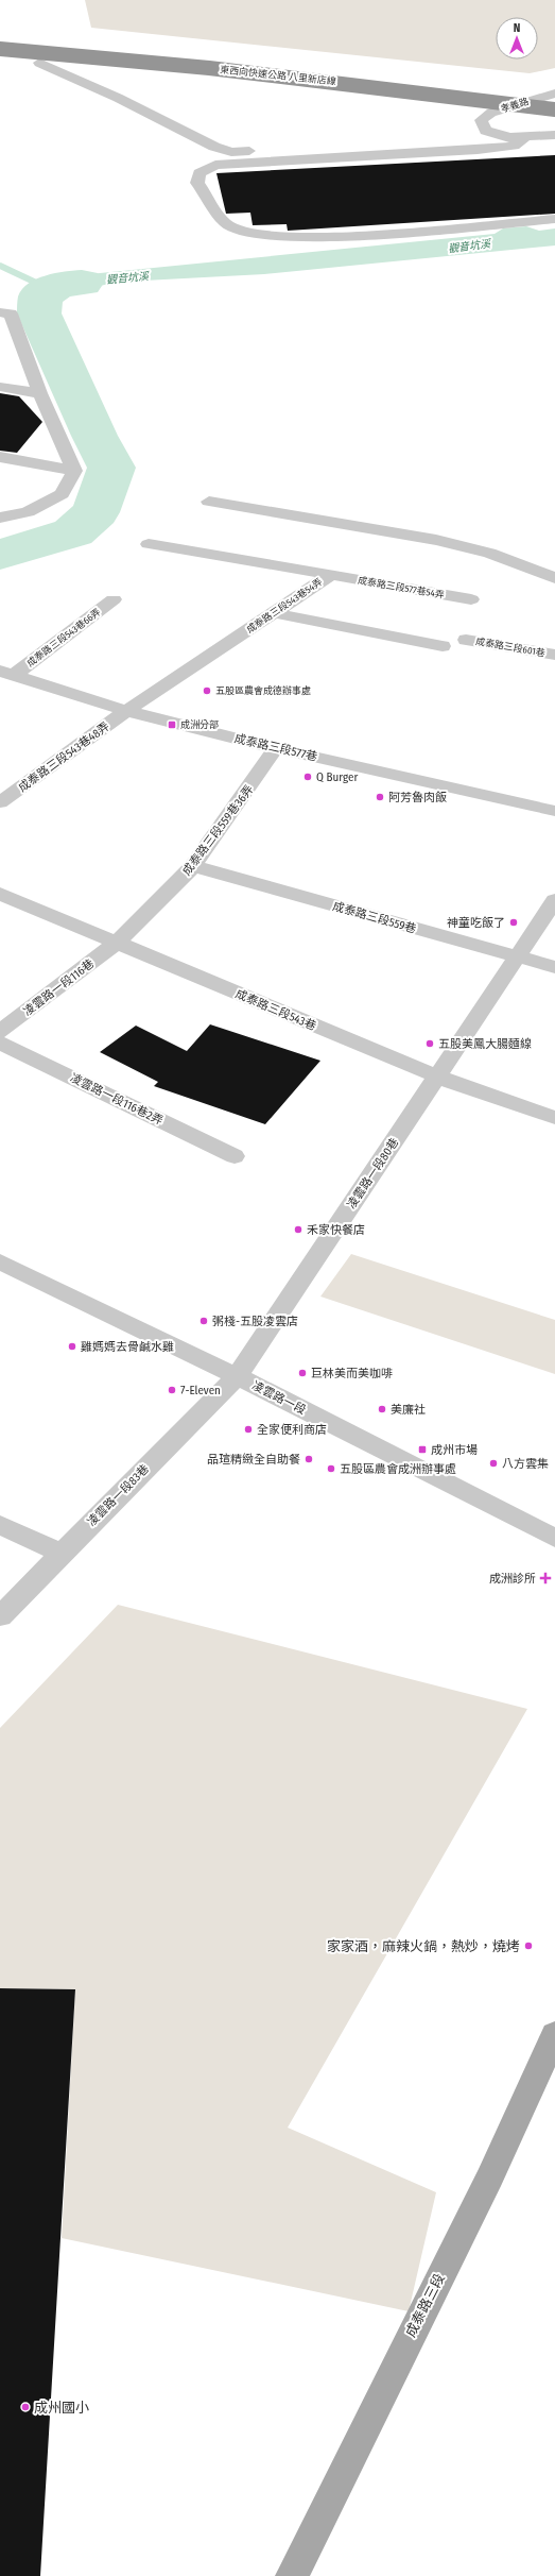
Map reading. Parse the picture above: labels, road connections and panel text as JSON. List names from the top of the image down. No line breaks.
{"streets":{"highway":["東西向快速公路 八里新店線"],"main road":["成泰路三段"],"street":["孝義路","成泰路三段577巷54弄","成泰路三段543巷54弄","成泰路三段543巷66弄","成泰路三段601巷","成泰路三段577巷","成泰路三段543巷48弄","成泰路三段559巷36弄","成泰路三段559巷","凌雲路一段116巷","成泰路三段543巷","凌雲路一段116巷2弄","凌雲路一段80巷","凌雲路一段","凌雲路一段83巷"]},"crossings":[["成泰路三段577巷54弄","成泰路三段543巷54弄"],["成泰路三段543巷54弄","成泰路三段577巷"],["成泰路三段543巷54弄","成泰路三段543巷48弄"],["成泰路三段543巷66弄","成泰路三段577巷"],["成泰路三段577巷","成泰路三段543巷48弄"],["成泰路三段577巷","成泰路三段559巷36弄"],["成泰路三段559巷36弄","成泰路三段559巷"],["成泰路三段559巷36弄","凌雲路一段116巷"],["成泰路三段559巷36弄","成泰路三段543巷"],["成泰路三段559巷","凌雲路一段80巷"],["凌雲路一段116巷","成泰路三段543巷"],["成泰路三段543巷","凌雲路一段80巷"],["凌雲路一段80巷","凌雲路一段"],["凌雲路一段80巷","凌雲路一段83巷"],["凌雲路一段","凌雲路一段83巷"]],"water":["觀音坑溪"],"places":{"other":["五股區農會成德辦事處","Q Burger","阿芳魯肉飯","神童吃飯了","五股美鳳大腸麵線","禾家快餐店","粥棧-五股凌雲店","雞媽媽去骨鹹水雞","巨林美而美咖啡","7-Eleven","美廉社","全家便利商店","品瑄精緻全自助餐","八方雲集","五股區農會成洲辦事處","家家酒，麻辣火鍋，熱炒，燒烤","成州國小"],"transit":["成洲分部","成州市場"],"health":["成洲診所"]},"north":"top"}
